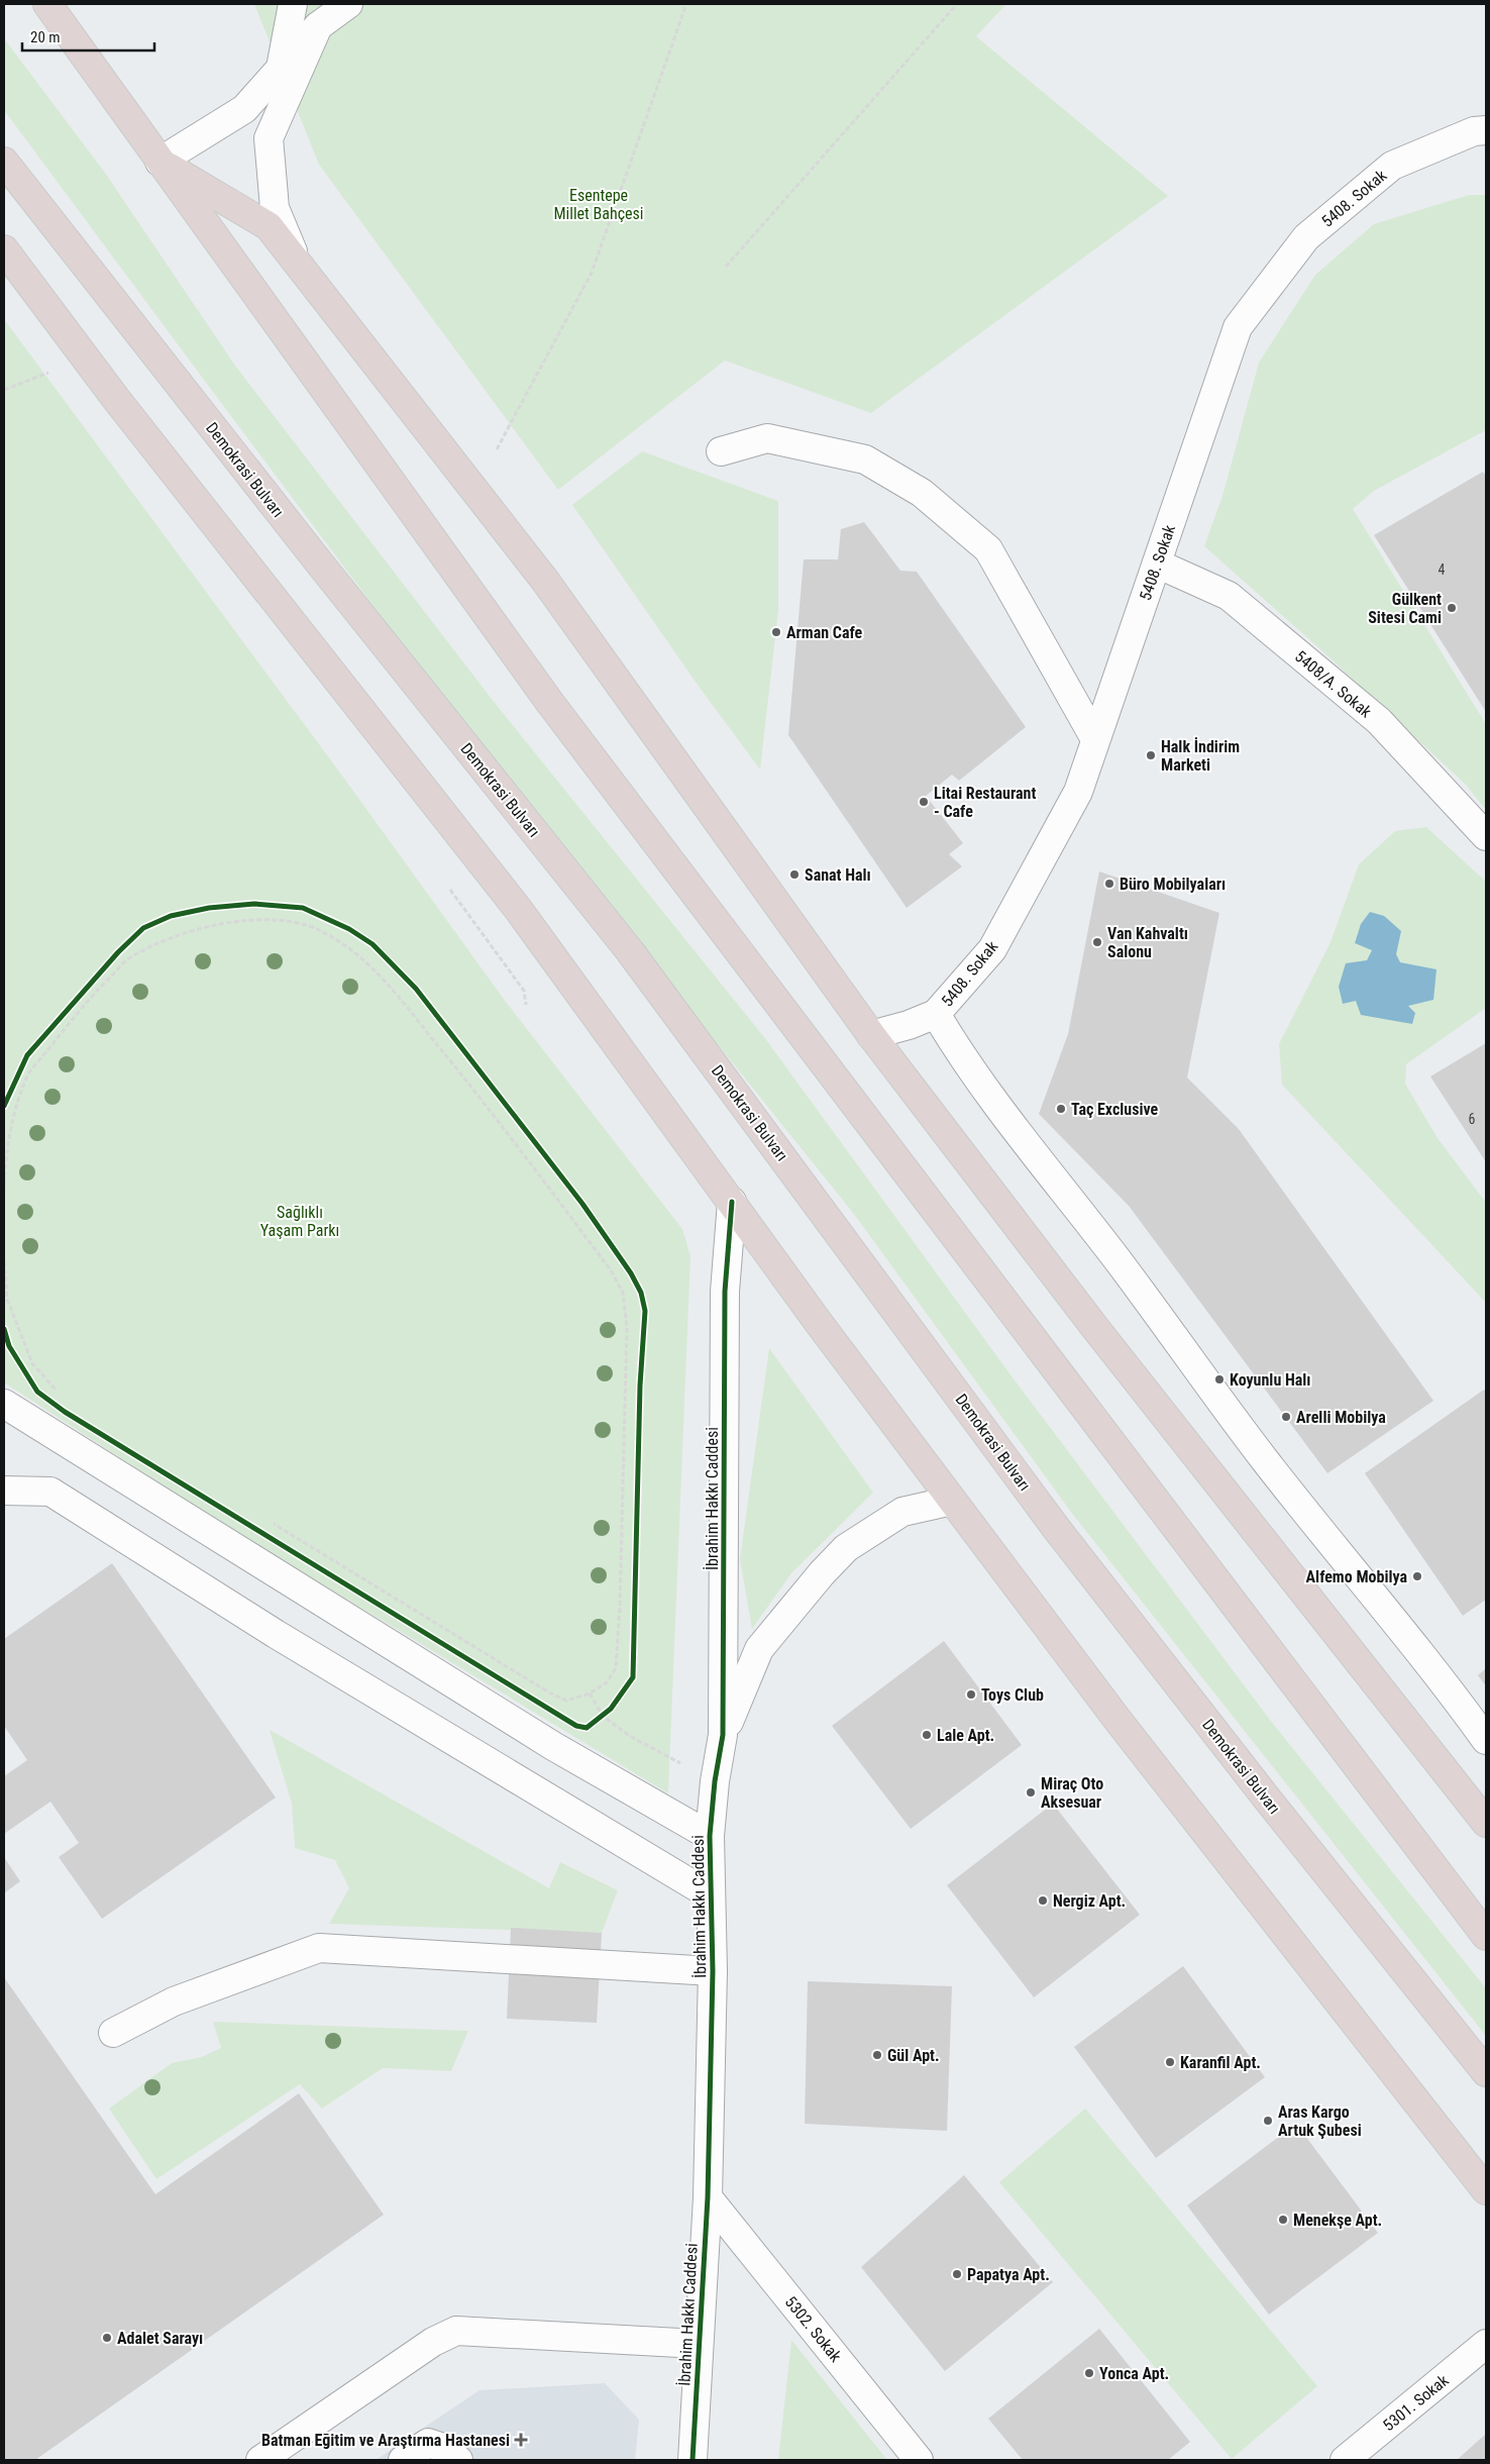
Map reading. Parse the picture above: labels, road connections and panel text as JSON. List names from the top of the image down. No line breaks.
{"streets":{"highway":["Demokrasi Bulvarı"],"street":["5408. Sokak","5408/A. Sokak","İbrahim Hakkı Caddesi","5302. Sokak","5301. Sokak"]},"crossings":[["5408. Sokak","5408/A. Sokak"],["İbrahim Hakkı Caddesi","5302. Sokak"]],"parks":["Esentepe Millet Bahçesi","Sağlıklı Yaşam Parkı"],"places":{"other":["Gülkent Sitesi Cami","Arman Cafe","Halk İndirim Marketi","Litai Restaurant - Cafe","Sanat Halı","Büro Mobilyaları","Van Kahvaltı Salonu","Taç Exclusive","Koyunlu Halı","Arelli Mobilya","Alfemo Mobilya","Toys Club","Lale Apt.","Miraç Oto Aksesuar","Nergiz Apt.","Gül Apt.","Karanfil Apt.","Aras Kargo Artuk Şubesi","Menekşe Apt.","Papatya Apt.","Adalet Sarayı","Yonca Apt."],"health":["Batman Eğitim ve Araştırma Hastanesi"]},"house_numbers":["4","6"],"scale_bar":"20 m"}
